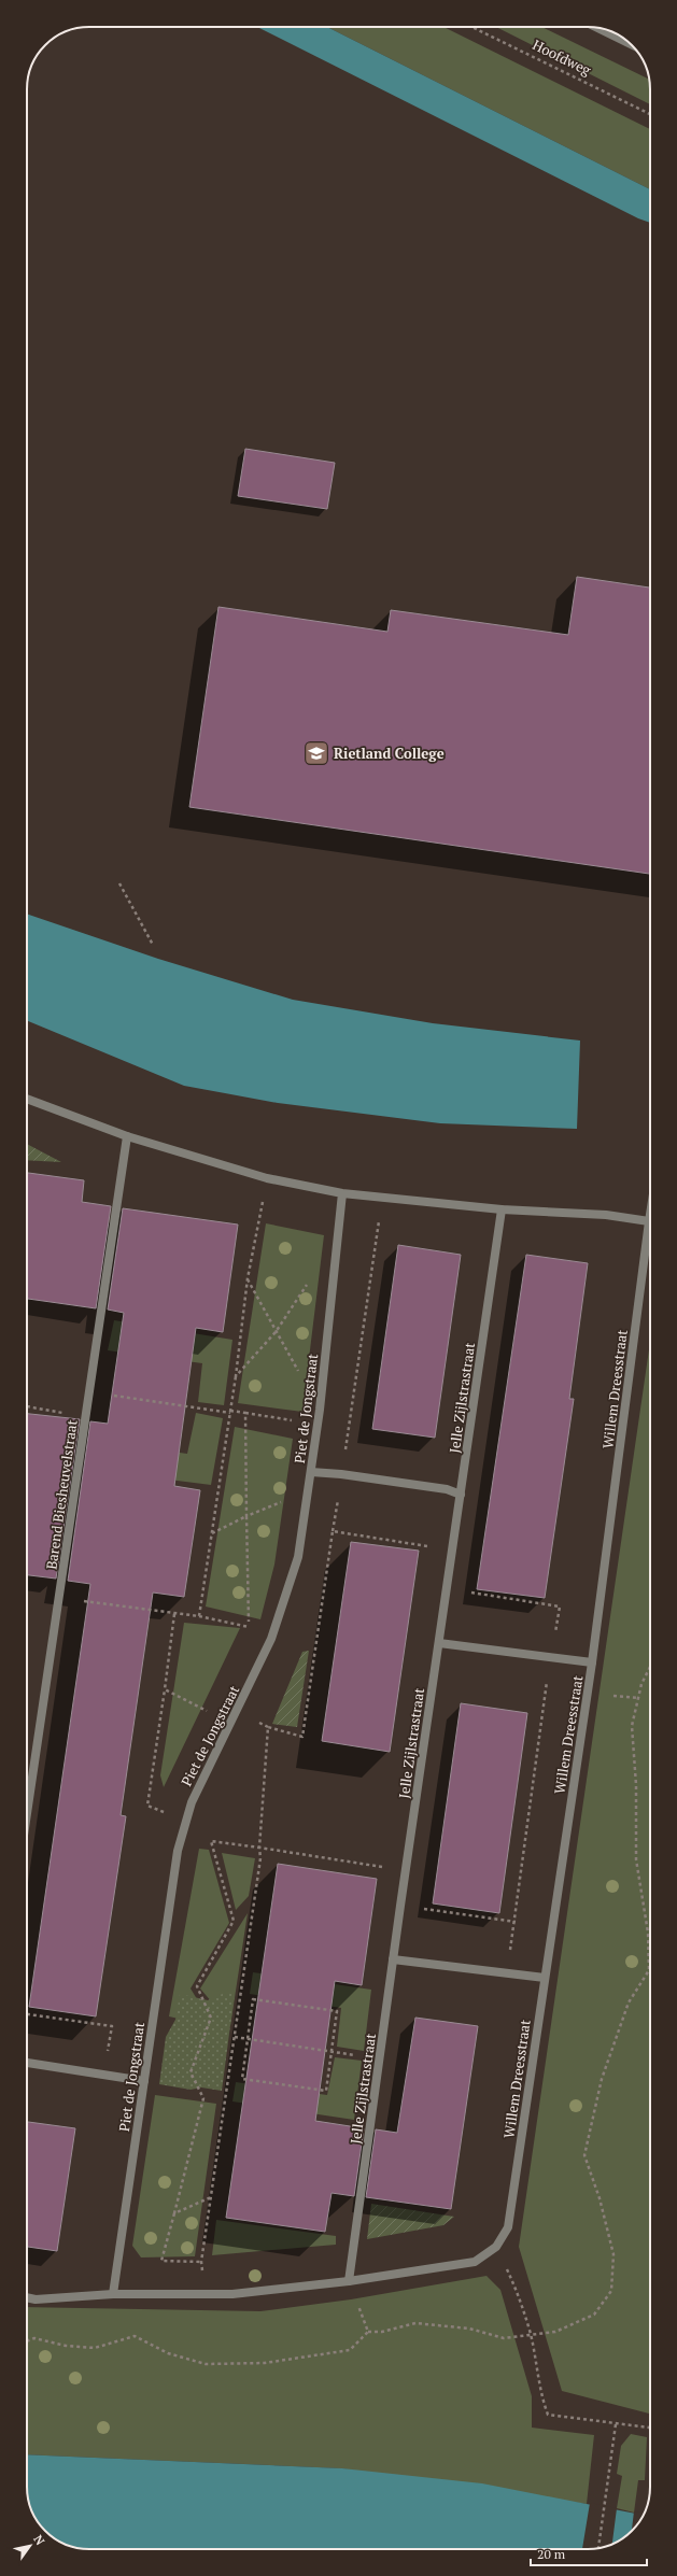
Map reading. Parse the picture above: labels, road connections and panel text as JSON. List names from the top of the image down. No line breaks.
{"streets":{"street":["Willem Dreesstraat","Jelle Zijlstrastraat","Piet de Jongstraat","Barend Biesheuvelstraat"],"path":["Hoofdweg"]},"places":{"school or university":["Rietland College"]},"scale_bar":"20 m","north":"top right"}
